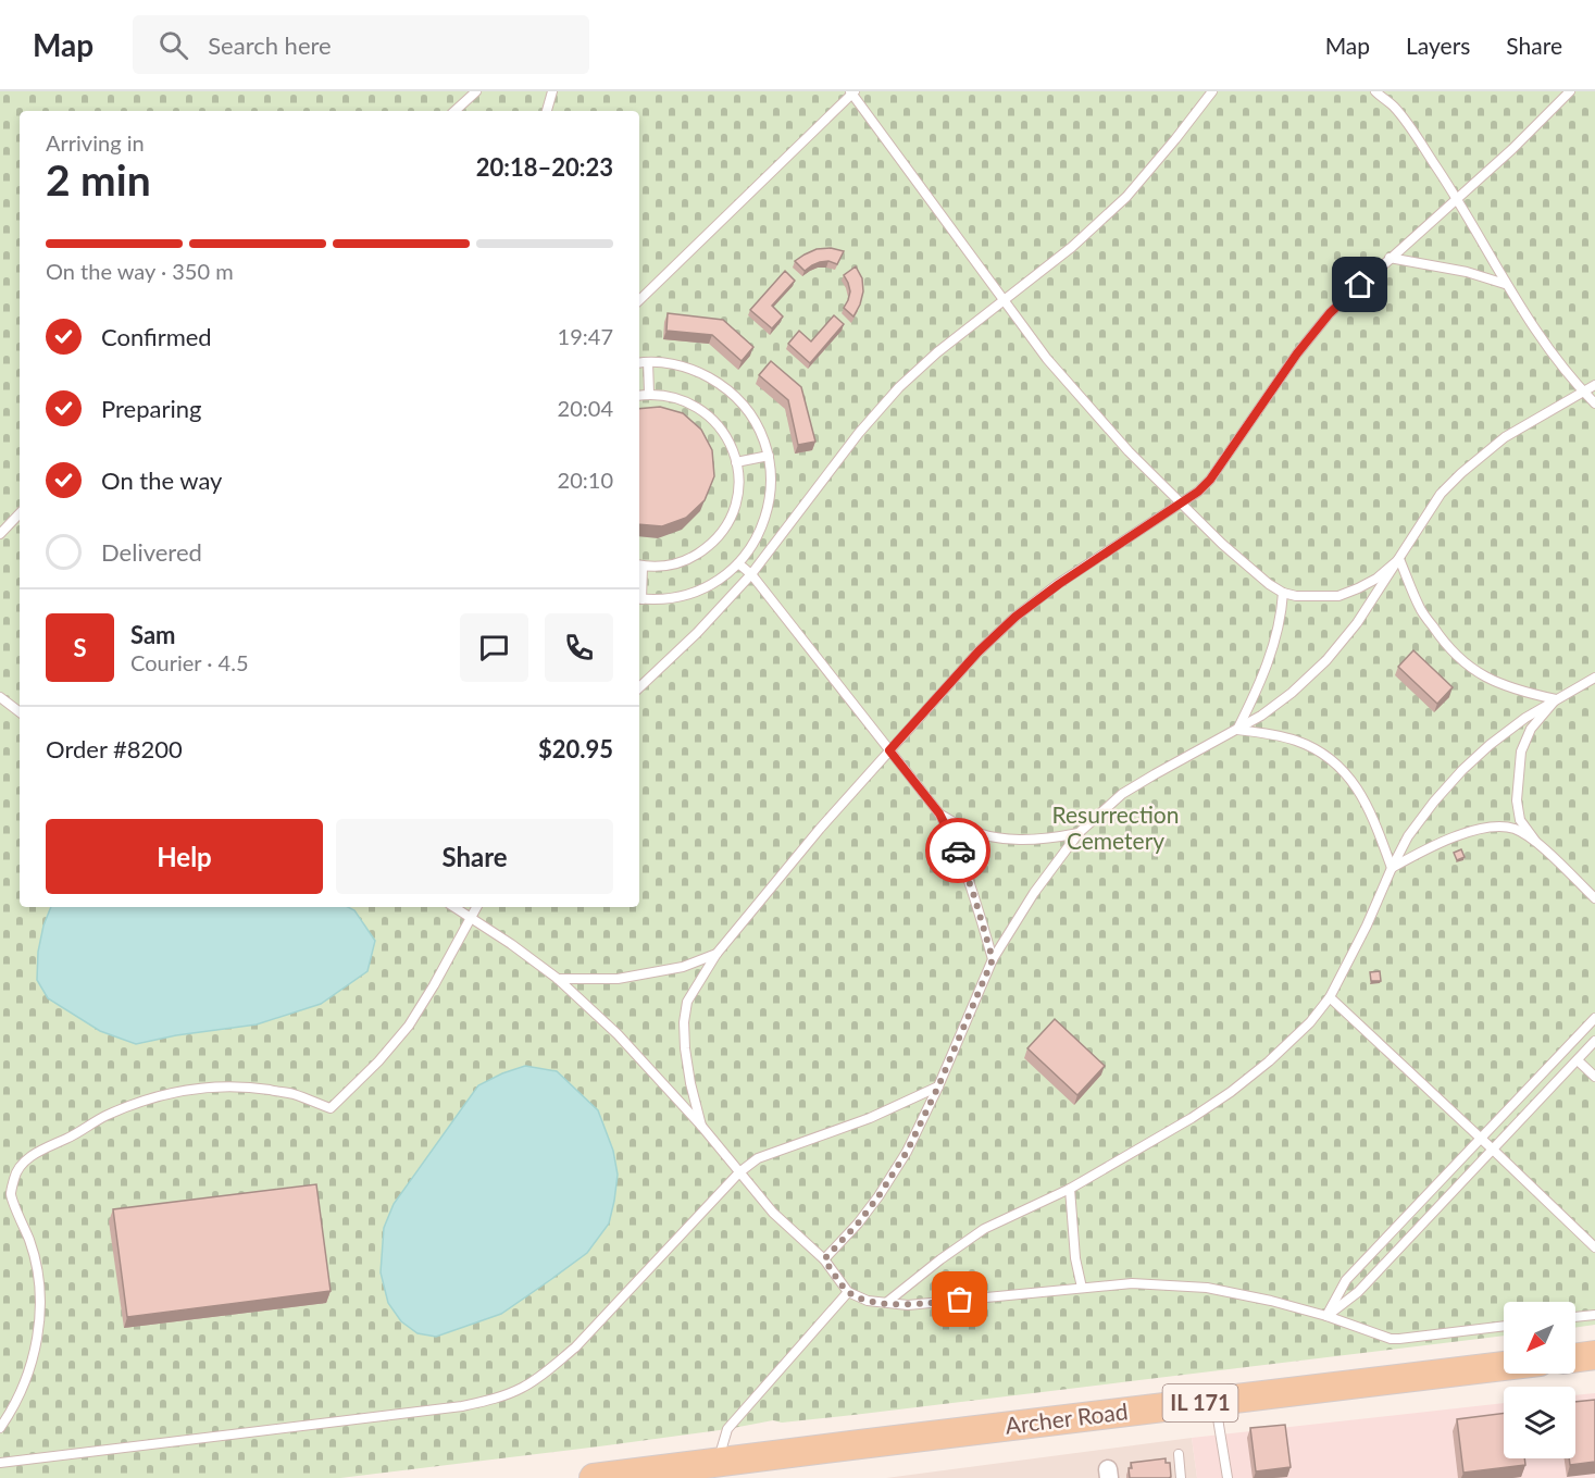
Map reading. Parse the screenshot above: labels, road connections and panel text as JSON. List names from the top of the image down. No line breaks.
{"streets":{"main road":["IL 171","Archer Road"]},"parks":["Resurrection Cemetery"],"north":"bottom left","page":{"header":"Map","search":"Search here","nav":["Map","Layers","Share"],"heading":["2 min","Arriving in","20:18–20:23"],"panel":["Sam","Courier · 4.5","Order #8200","$20.95"],"bar":"On the way · 350 m","list":[["Confirmed","19:47"],["Preparing","20:04"],["On the way","20:10"],"Delivered"],"round":"S","buttons":["Help","Share"]}}
